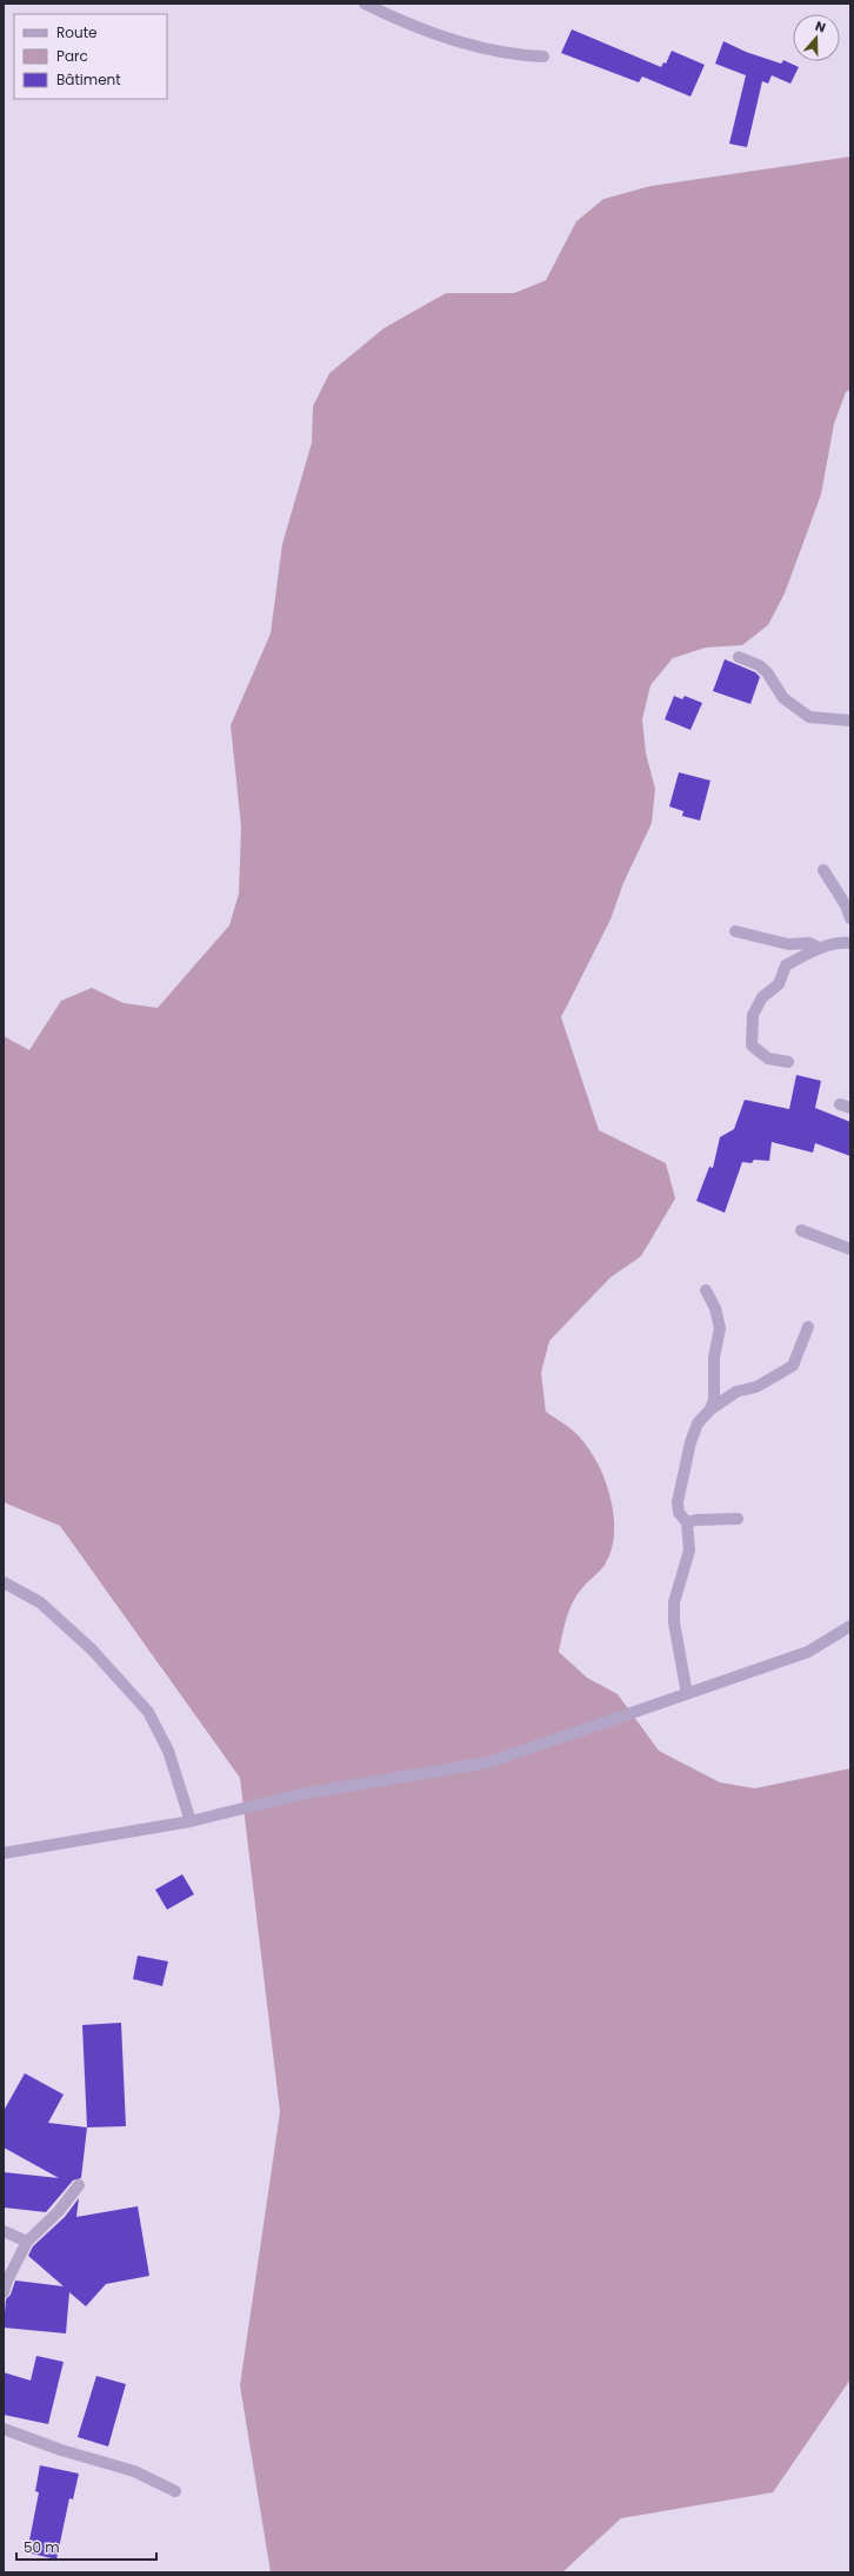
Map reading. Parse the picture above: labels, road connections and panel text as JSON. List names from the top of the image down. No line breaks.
{"legend":["Route","Parc","Bâtiment"],"scale_bar":"50 m","north":"top"}
